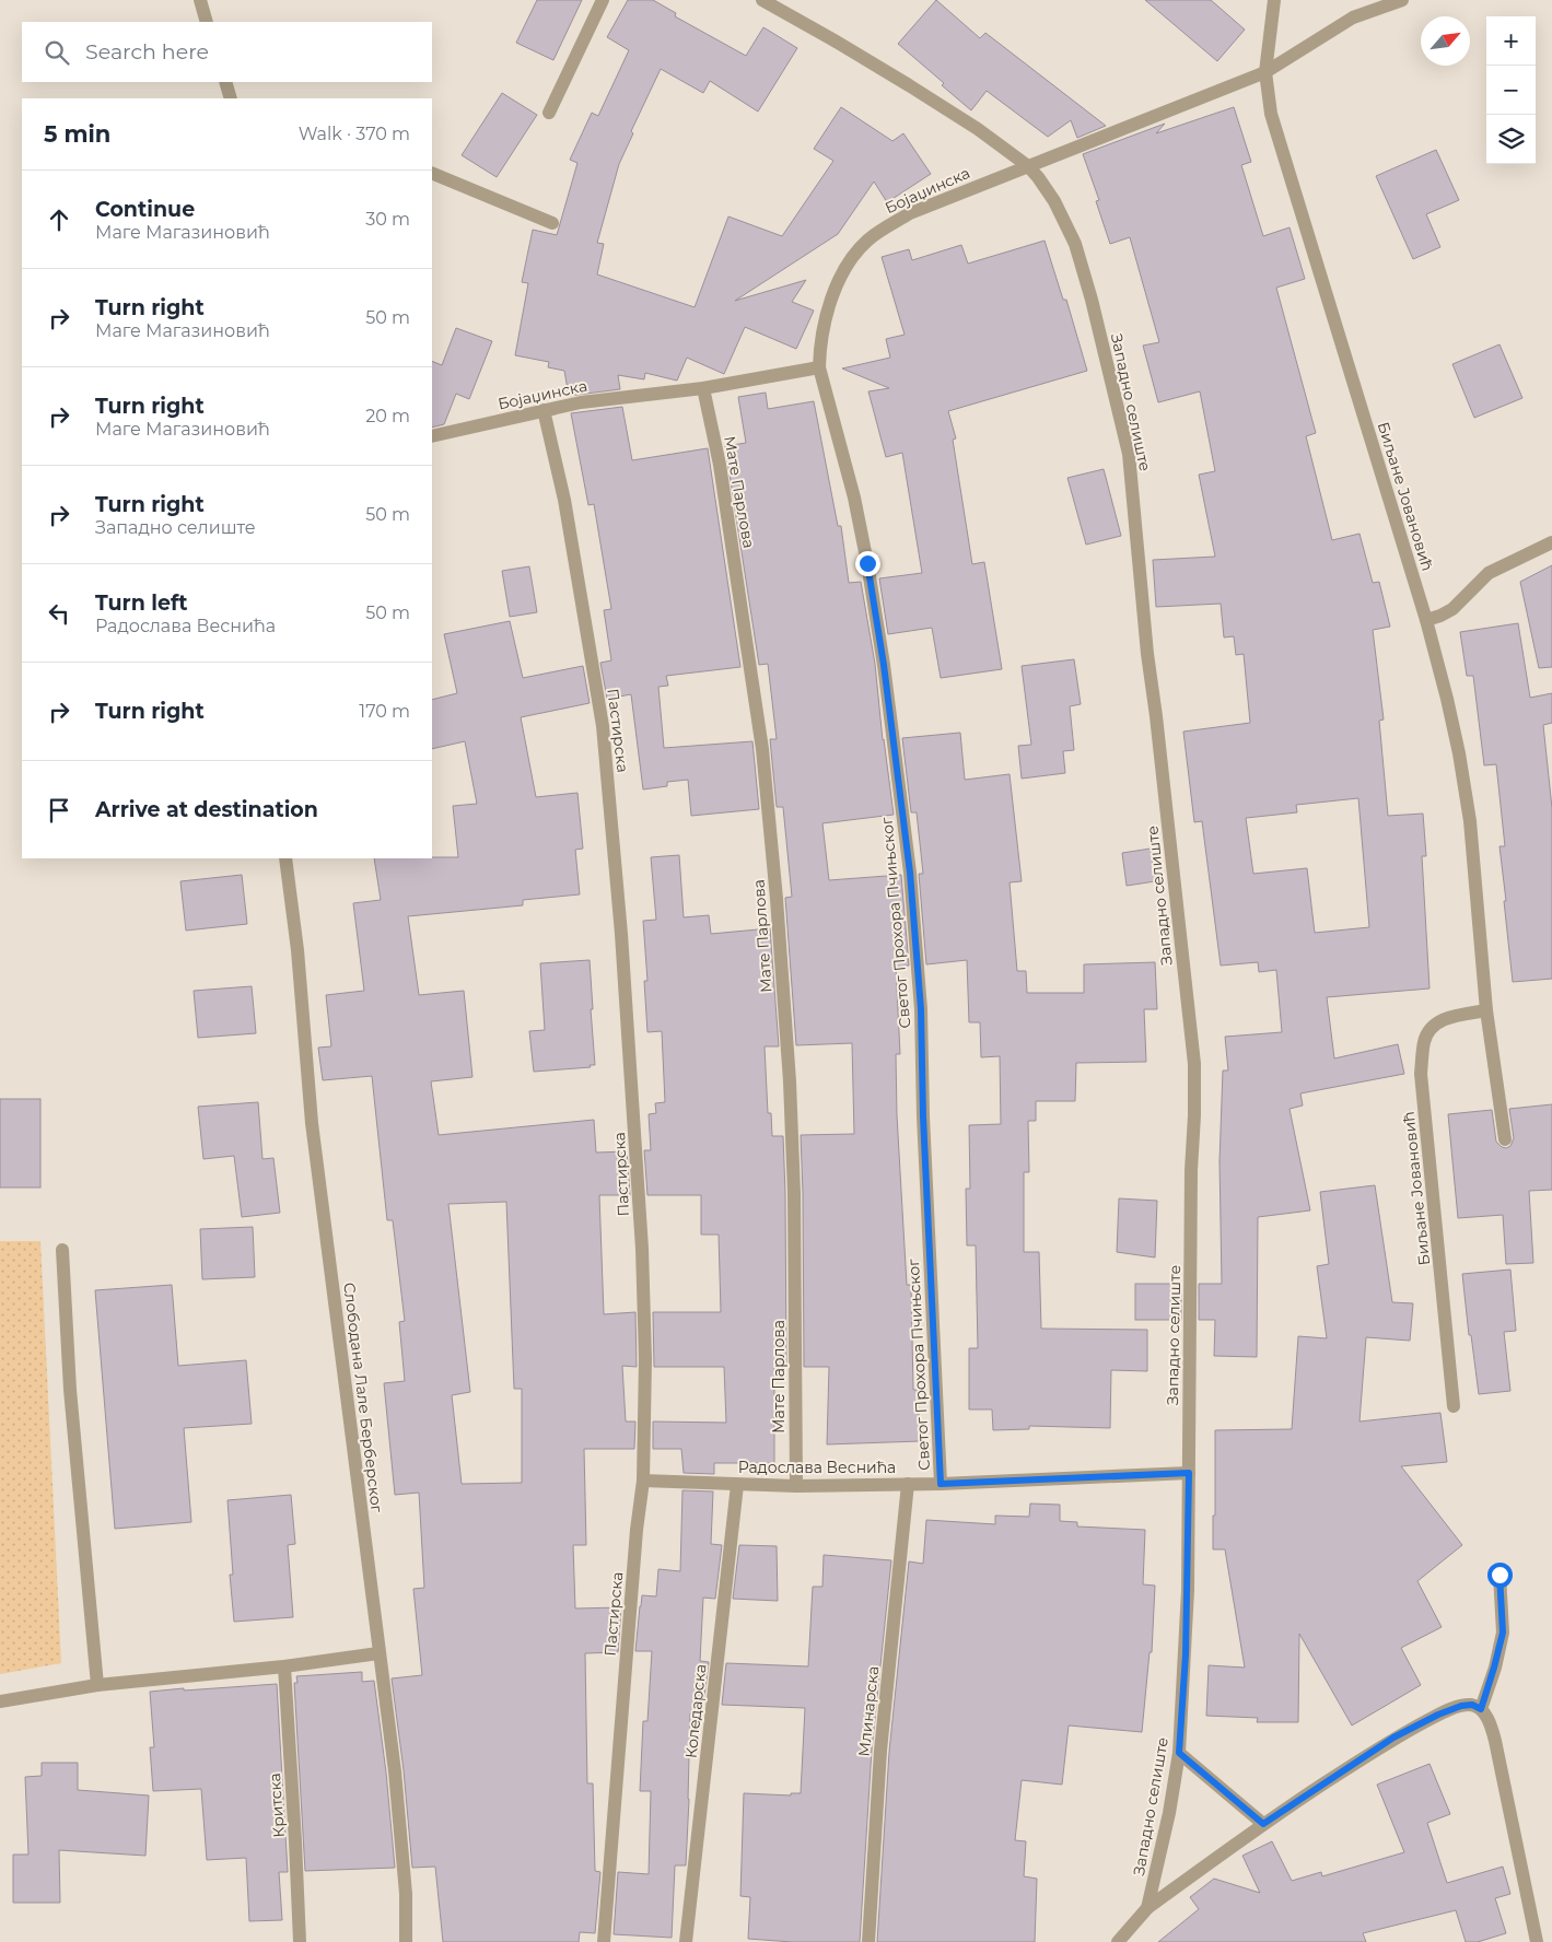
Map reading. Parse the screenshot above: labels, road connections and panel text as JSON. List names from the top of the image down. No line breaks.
{"streets":{"street":["Бојаџинска","Западно селиште","Мате Парлова","Биљане Јовановић","Пастирска","Светог Прохора Пчињског","Слободана Лале Берберског","Радослава Веснића","Коледарска","Млинарска","Критска"]},"crossings":[["Бојаџинска","Западно селиште"],["Бојаџинска","Мате Парлова"],["Бојаџинска","Биљане Јовановић"],["Бојаџинска","Пастирска"],["Бојаџинска","Светог Прохора Пчињског"],["Западно селиште","Радослава Веснића"],["Мате Парлова","Радослава Веснића"],["Пастирска","Радослава Веснића"],["Светог Прохора Пчињског","Радослава Веснића"],["Радослава Веснића","Коледарска"],["Радослава Веснића","Млинарска"]],"north":"top right","page":{"map_buttons":["+","−"],"search":"Search here","heading":["5 min","Walk · 370 m"],"list":[["Continue","Маге Магазиновић","30 m"],["Turn right","Маге Магазиновић","50 m"],["Turn right","Маге Магазиновић","20 m"],["Turn right","Западно селиште","50 m"],["Turn left","Радослава Веснића","50 m"],["Turn right","170 m"],"Arrive at destination"]}}
